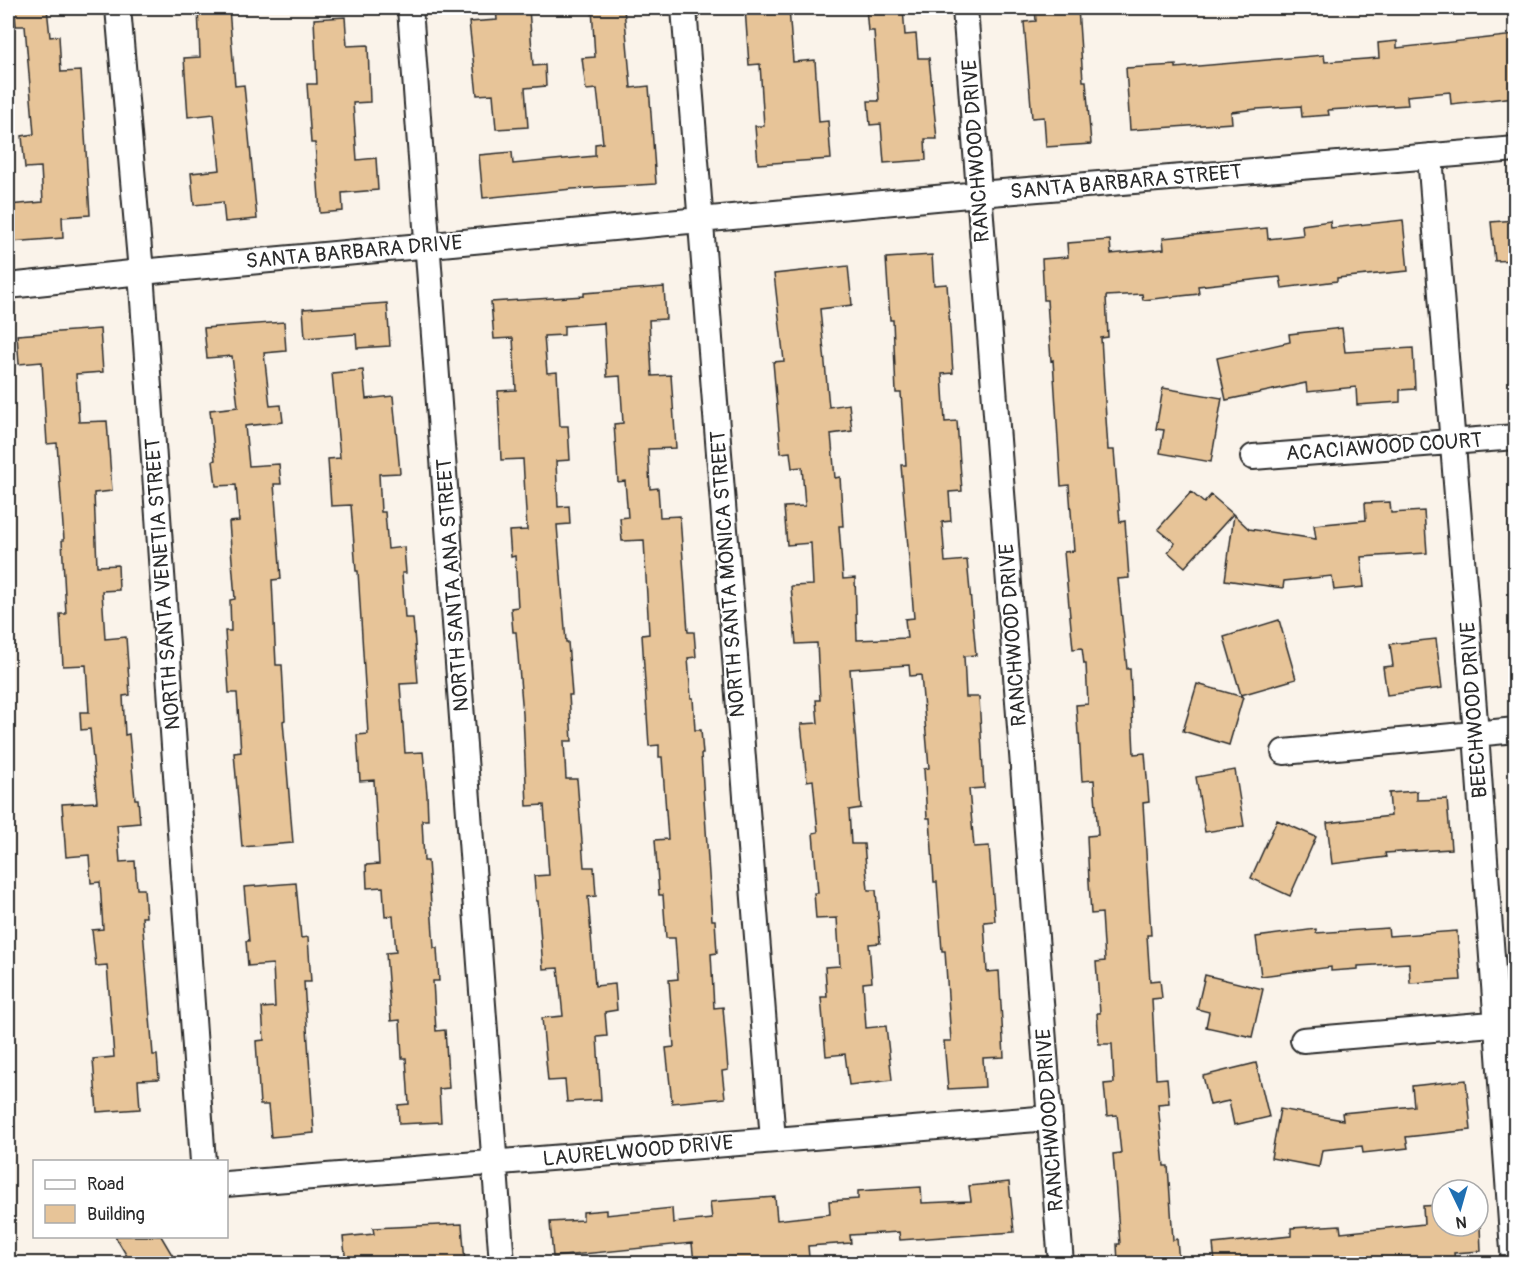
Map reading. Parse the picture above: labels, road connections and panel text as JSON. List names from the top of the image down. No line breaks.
{"streets":{"street":["RANCHWOOD DRIVE","SANTA BARBARA STREET","SANTA BARBARA DRIVE","ACACIAWOOD COURT","NORTH SANTA MONICA STREET","NORTH SANTA VENETIA STREET","NORTH SANTA ANA STREET","BEECHWOOD DRIVE","LAURELWOOD DRIVE"]},"crossings":[["RANCHWOOD DRIVE","SANTA BARBARA STREET"],["RANCHWOOD DRIVE","LAURELWOOD DRIVE"],["SANTA BARBARA STREET","SANTA BARBARA DRIVE"],["SANTA BARBARA STREET","NORTH SANTA MONICA STREET"],["SANTA BARBARA STREET","BEECHWOOD DRIVE"],["SANTA BARBARA DRIVE","NORTH SANTA MONICA STREET"],["SANTA BARBARA DRIVE","NORTH SANTA VENETIA STREET"],["SANTA BARBARA DRIVE","NORTH SANTA ANA STREET"],["ACACIAWOOD COURT","BEECHWOOD DRIVE"],["NORTH SANTA MONICA STREET","LAURELWOOD DRIVE"],["NORTH SANTA ANA STREET","LAURELWOOD DRIVE"]],"legend":["Road","Building"],"north":"bottom"}
